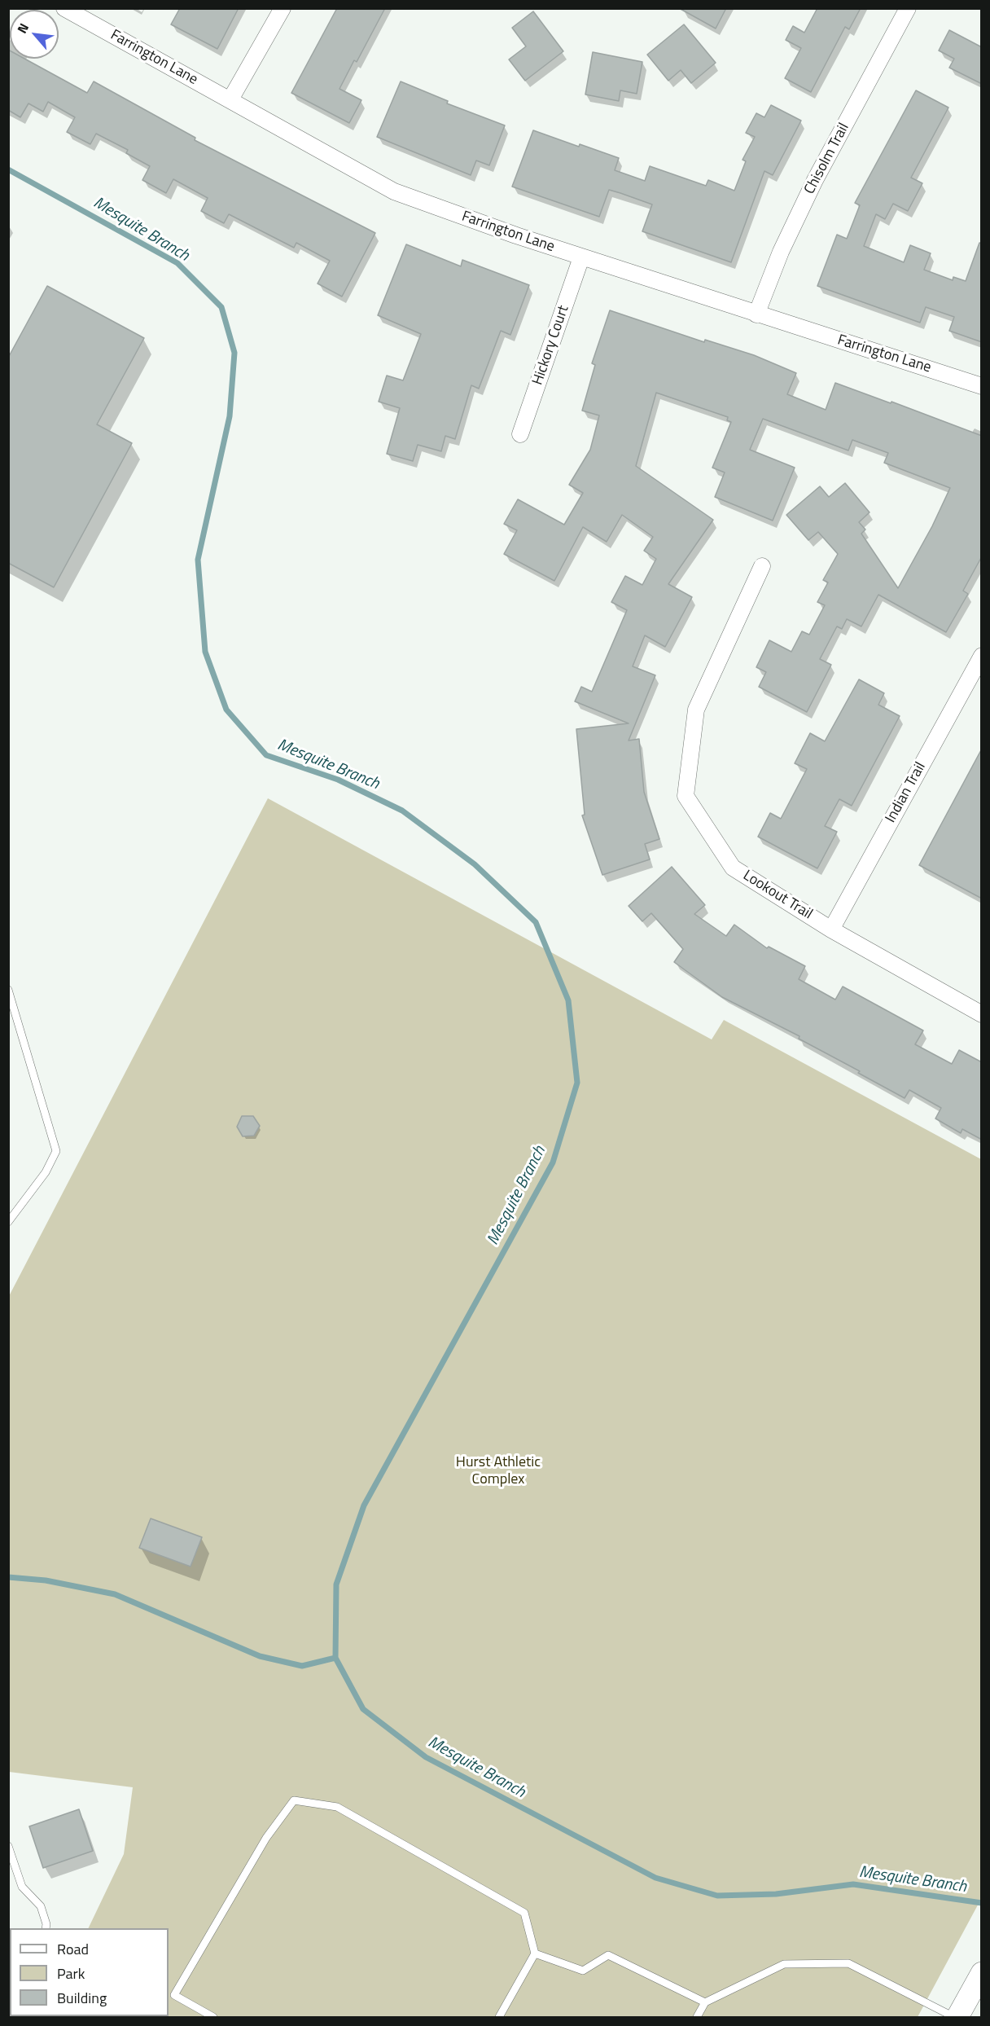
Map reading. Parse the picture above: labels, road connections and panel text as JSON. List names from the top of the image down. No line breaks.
{"streets":{"street":["Farrington Lane","Chisolm Trail","Hickory Court","Indian Trail","Lookout Trail"]},"crossings":[["Farrington Lane","Chisolm Trail"],["Farrington Lane","Hickory Court"],["Indian Trail","Lookout Trail"]],"water":["Mesquite Branch"],"parks":["Hurst Athletic Complex"],"legend":["Road","Park","Building"],"north":"top left"}
